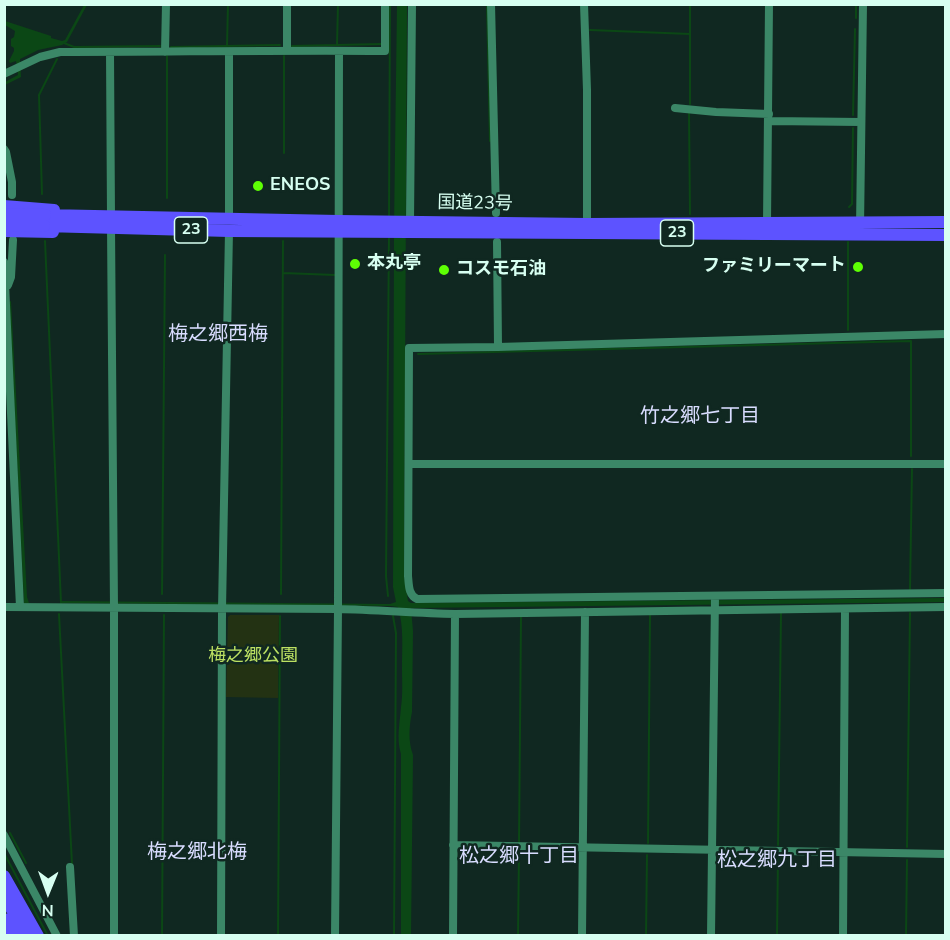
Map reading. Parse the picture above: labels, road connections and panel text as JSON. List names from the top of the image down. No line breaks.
{"streets":{"highway":["国道23号","23"]},"districts":["梅之郷西梅","竹之郷七丁目","梅之郷北梅","松之郷十丁目","松之郷九丁目"],"parks":["梅之郷公園"],"places":["ENEOS","本丸亭","ファミリーマート","コスモ石油"],"north":"bottom"}
